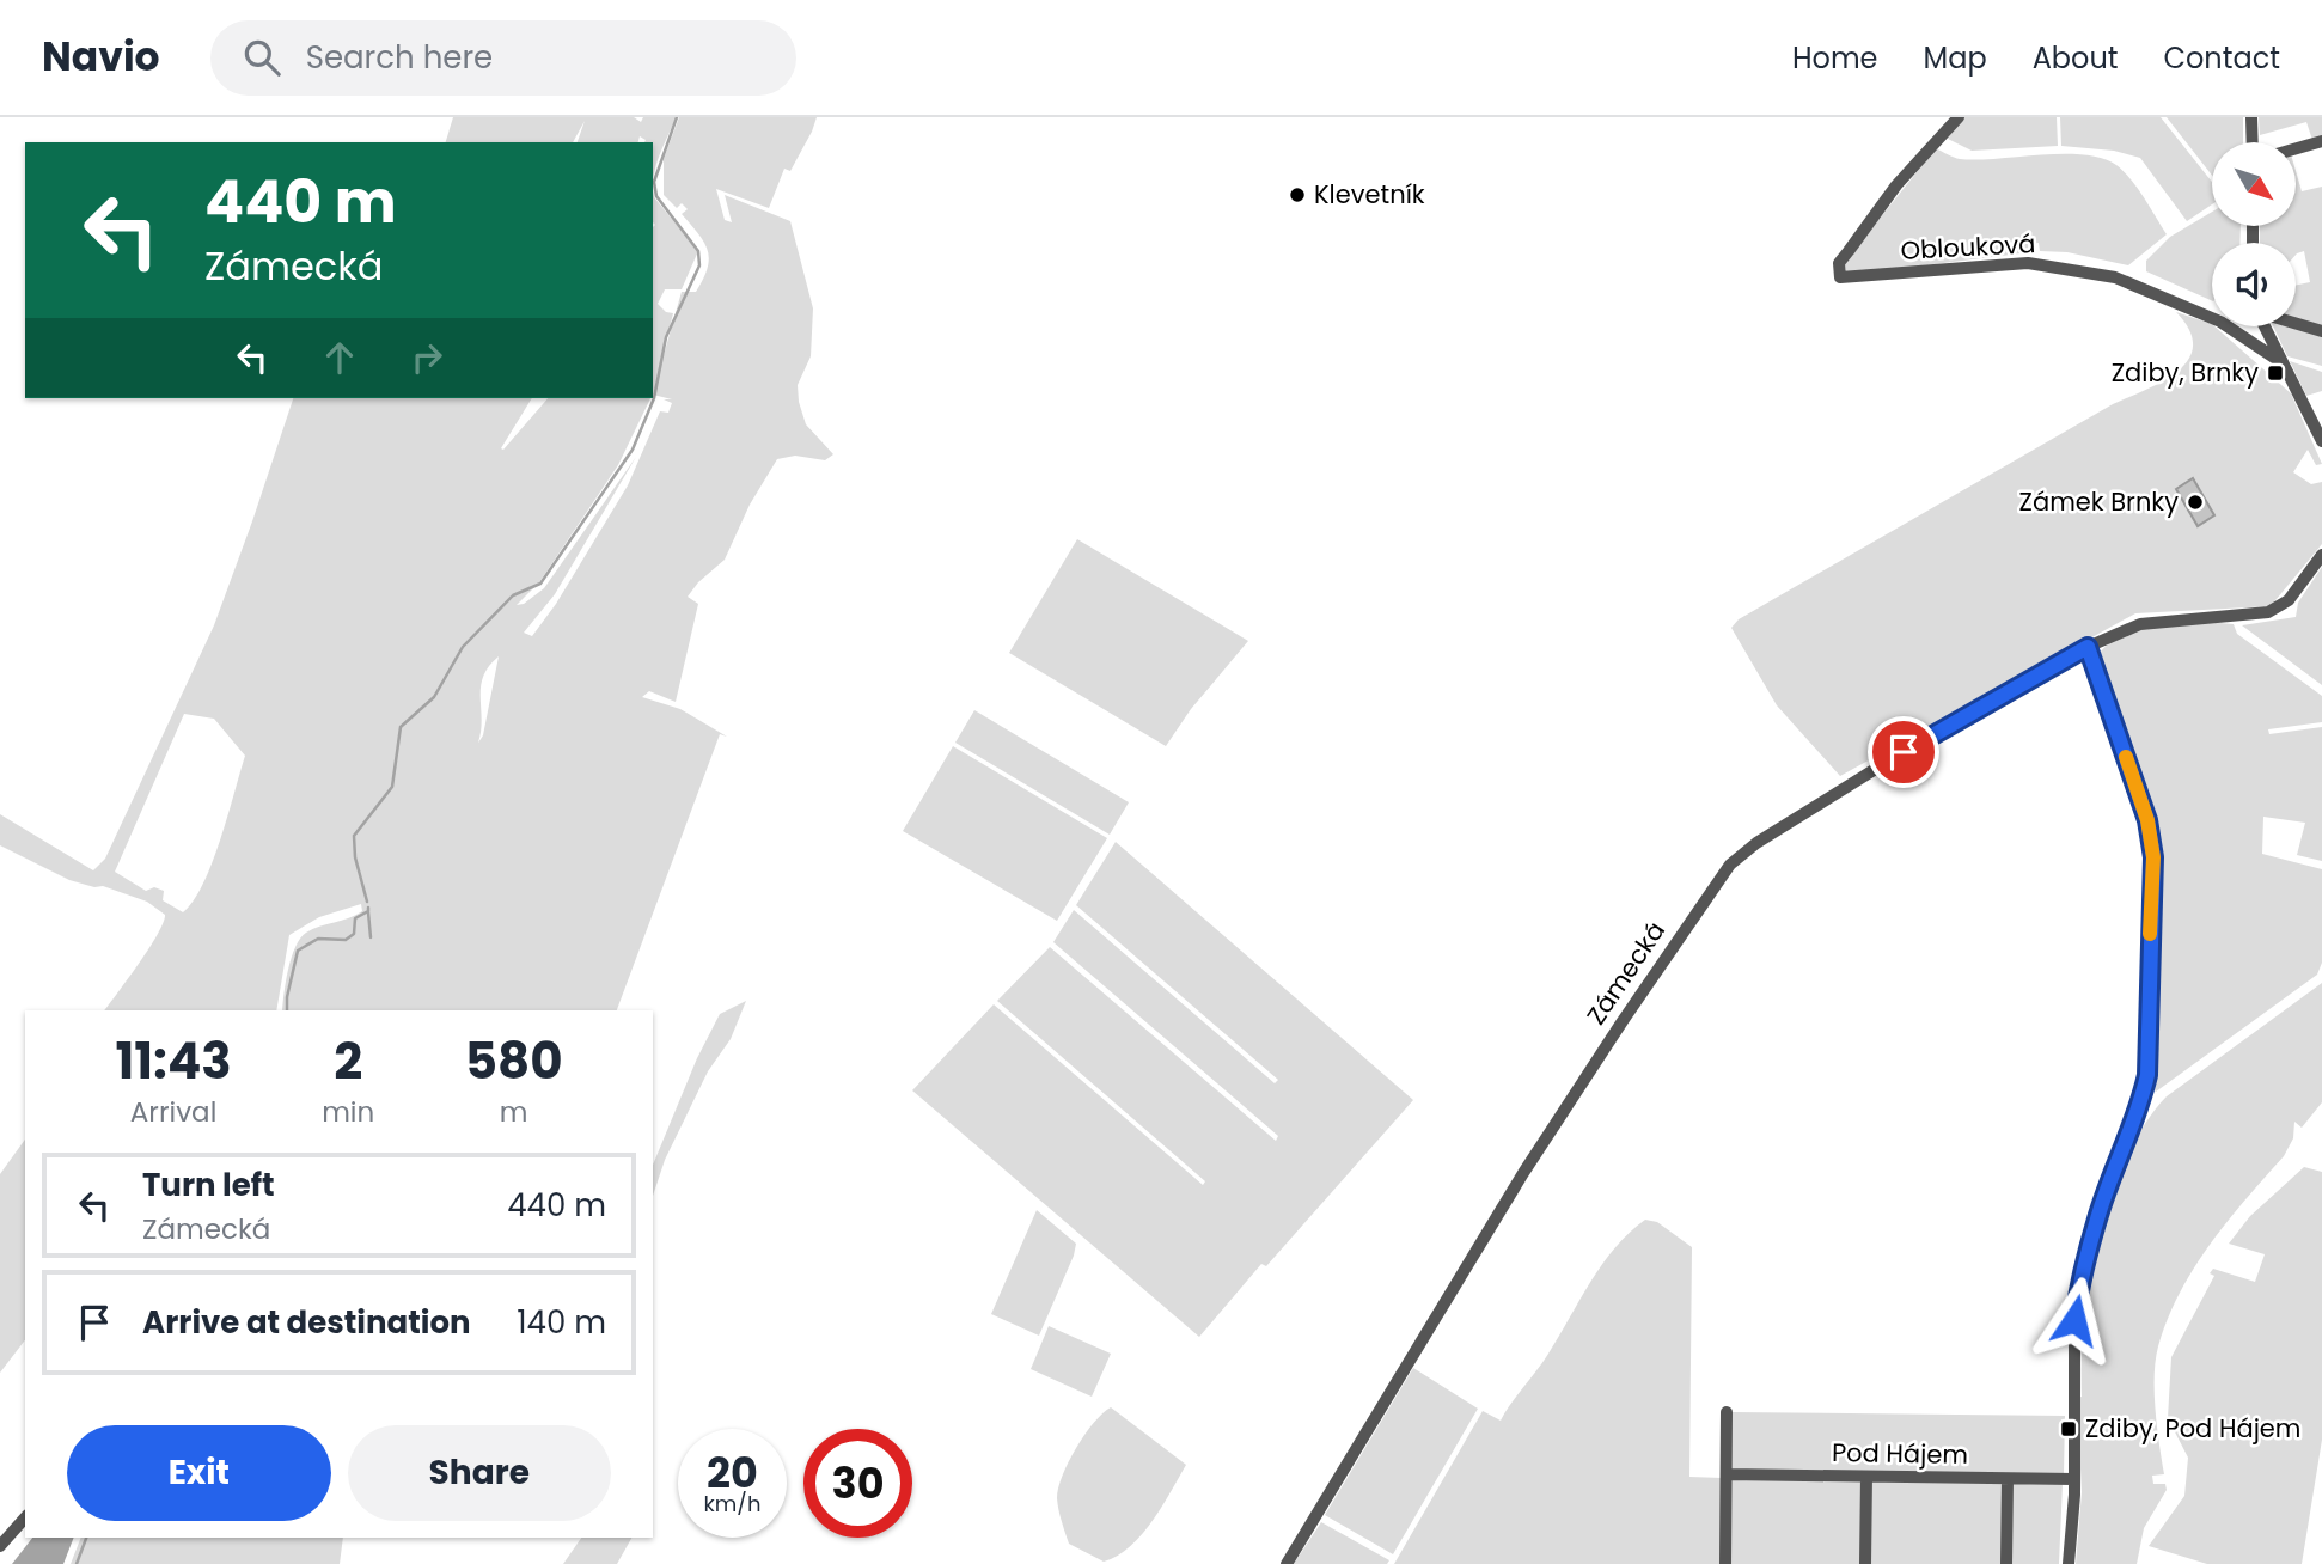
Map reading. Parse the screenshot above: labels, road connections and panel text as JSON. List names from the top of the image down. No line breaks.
{"streets":{"street":["Oblouková","Zámecká","Pod Hájem"]},"places":{"other":["Klevetník","Zámek Brnky"],"transit":["Zdiby, Brnky","Zdiby, Pod Hájem"]},"north":"bottom right","page":{"header":"Navio","search":"Search here","nav":["Home","Map","About","Contact"],"turn":["440 m","Zámecká"],"eta":["11:43","Arrival","2","min","580","m"],"list":[{"name":"Turn left","note":"Zámecká","value":"440 m"},{"name":"Arrive at destination","value":"140 m"}],"buttons":["Exit","Share"],"speed":"20 km/h","limit":"30"}}
